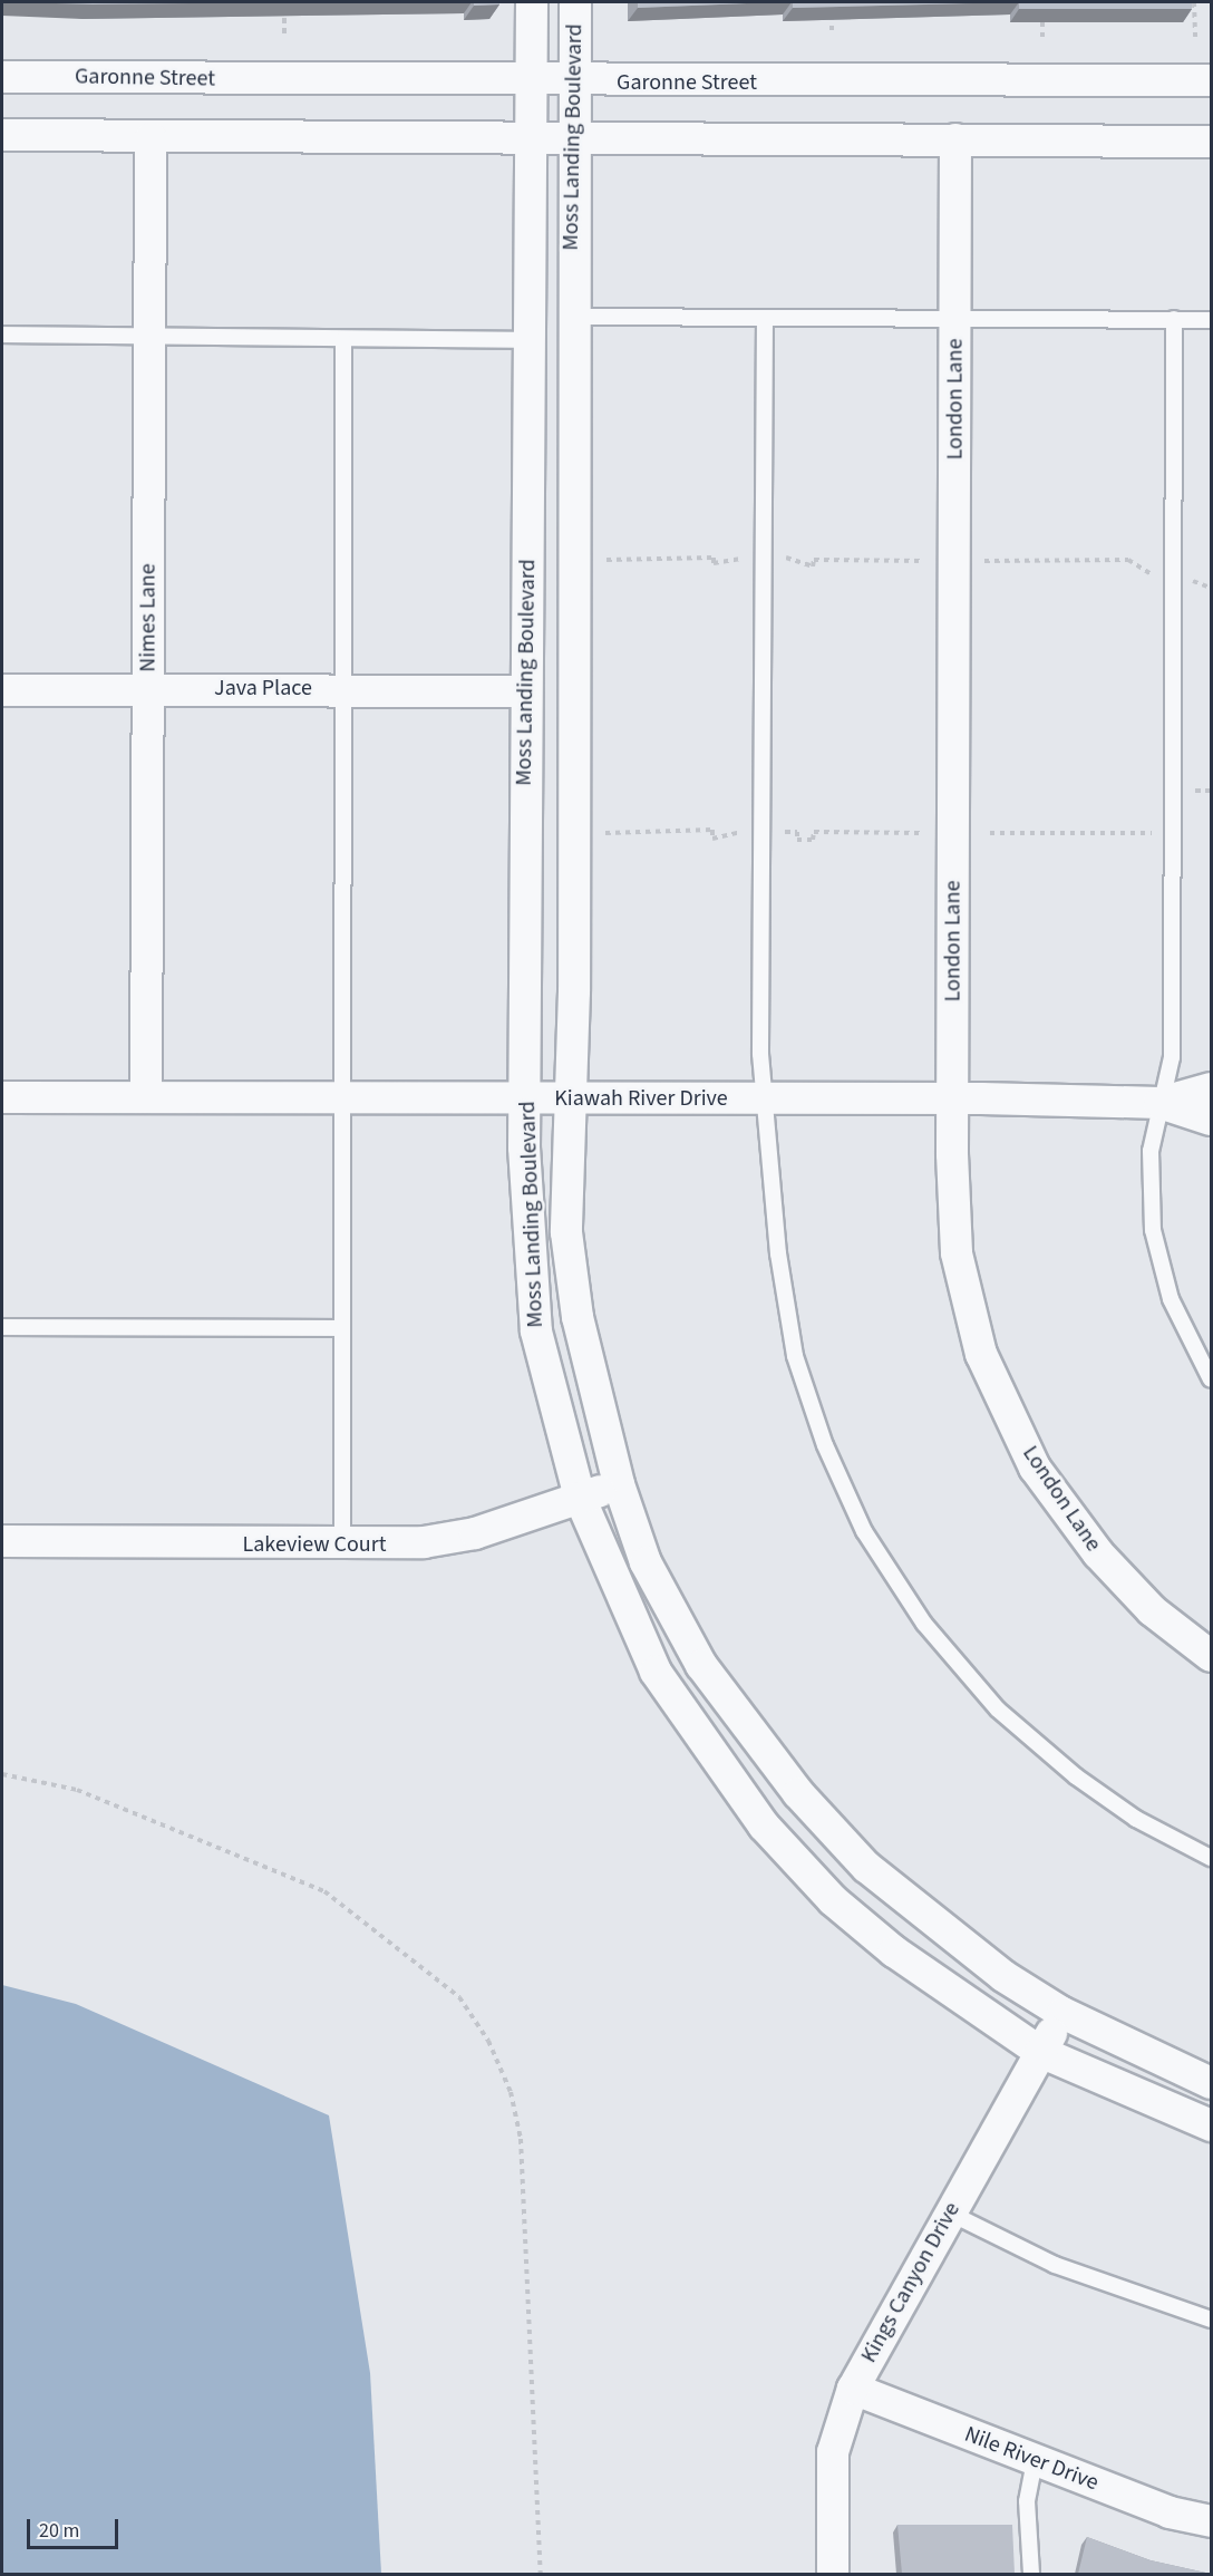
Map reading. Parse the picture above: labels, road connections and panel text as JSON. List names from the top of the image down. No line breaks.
{"streets":{"street":["Garonne Street","Moss Landing Boulevard","London Lane","Nimes Lane","Java Place","Kiawah River Drive","Lakeview Court","Kings Canyon Drive","Nile River Drive"]},"crossings":[["Garonne Street","Moss Landing Boulevard"],["Moss Landing Boulevard","Java Place"],["Moss Landing Boulevard","Kiawah River Drive"],["Moss Landing Boulevard","Lakeview Court"],["Moss Landing Boulevard","Kings Canyon Drive"],["London Lane","Kiawah River Drive"],["Nimes Lane","Java Place"],["Nimes Lane","Kiawah River Drive"],["Kings Canyon Drive","Nile River Drive"]],"scale_bar":"20 m"}
